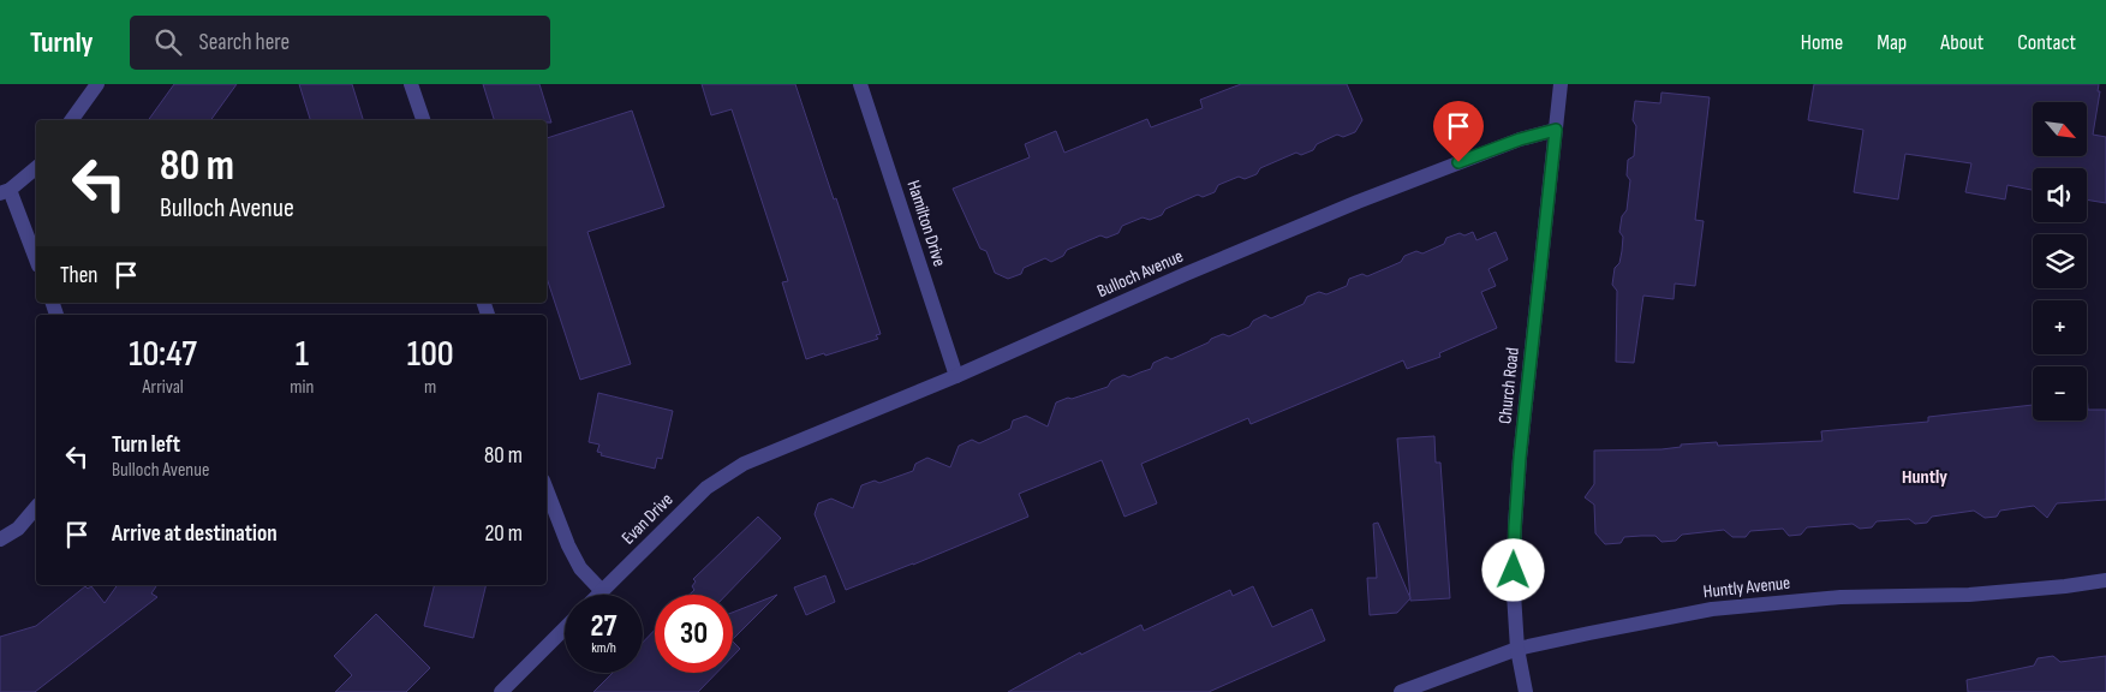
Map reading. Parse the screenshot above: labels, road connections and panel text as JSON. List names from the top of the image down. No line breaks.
{"streets":{"street":["Hamilton Drive","Bulloch Avenue","Church Road","Evan Drive","Huntly Avenue"]},"crossings":[["Hamilton Drive","Bulloch Avenue"],["Bulloch Avenue","Church Road"],["Bulloch Avenue","Evan Drive"],["Church Road","Huntly Avenue"]],"districts":["Huntly"],"north":"bottom right","page":{"header":"Turnly","search":"Search here","nav":["Home","Map","About","Contact"],"map_buttons":["+","−"],"turn":["80 m","Bulloch Avenue"],"then":"Then","eta":["10:47","Arrival","1","min","100","m"],"list":[{"name":"Turn left","note":"Bulloch Avenue","value":"80 m"},{"name":"Arrive at destination","value":"20 m"}],"speed":"27 km/h","limit":"30"}}
